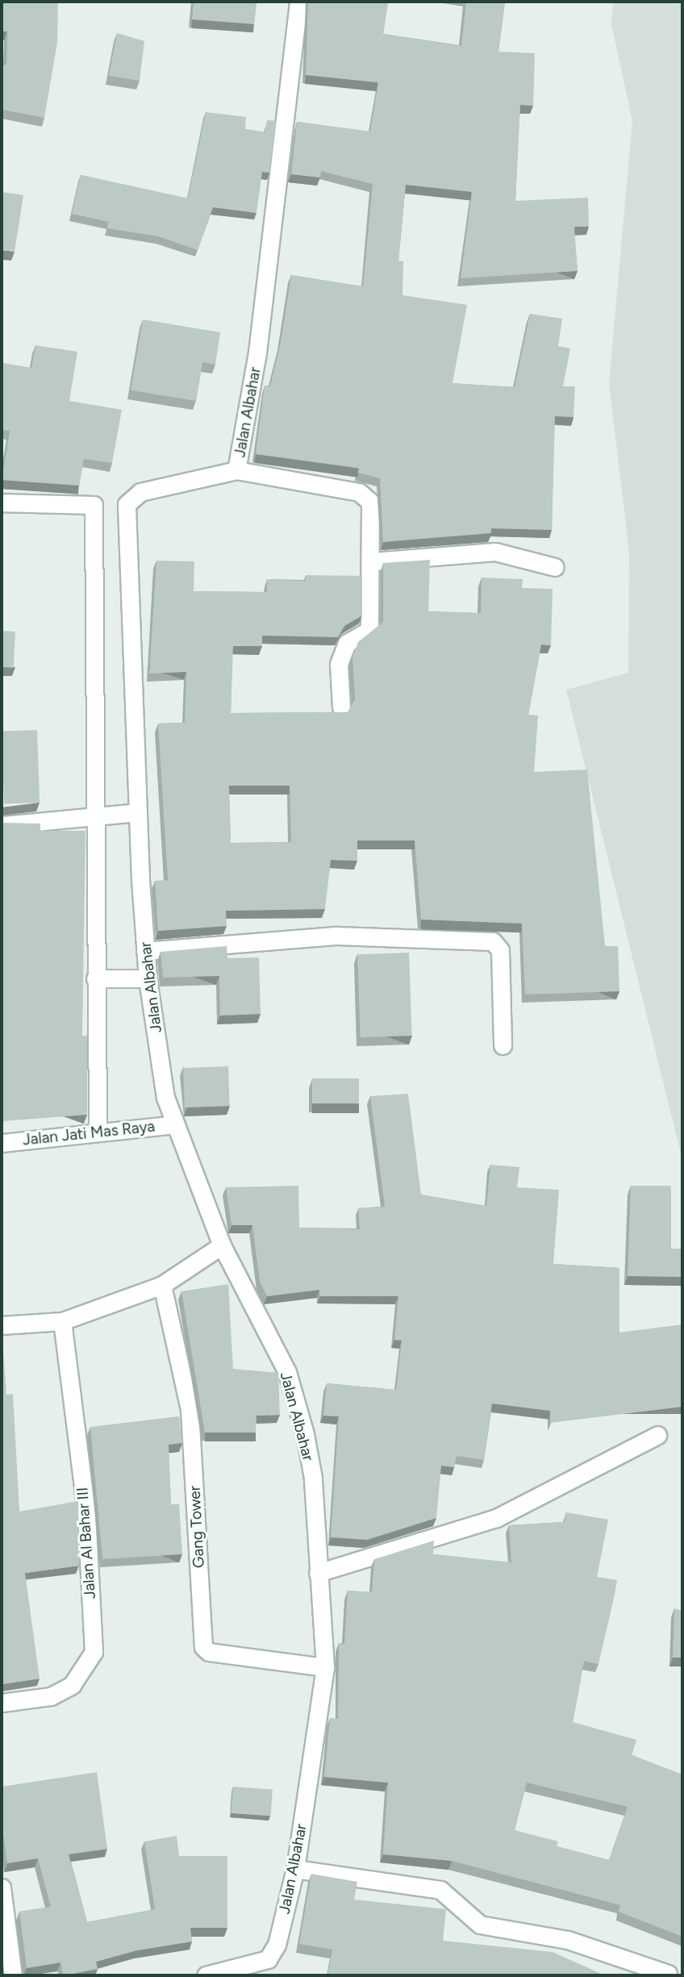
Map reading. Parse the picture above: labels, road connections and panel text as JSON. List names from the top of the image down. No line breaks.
{"streets":{"street":["Jalan Albahar","Jalan Jati Mas Raya","Gang Tower","Jalan Al Bahar III"]},"crossings":[["Jalan Albahar","Jalan Jati Mas Raya"],["Jalan Albahar","Gang Tower"]]}
